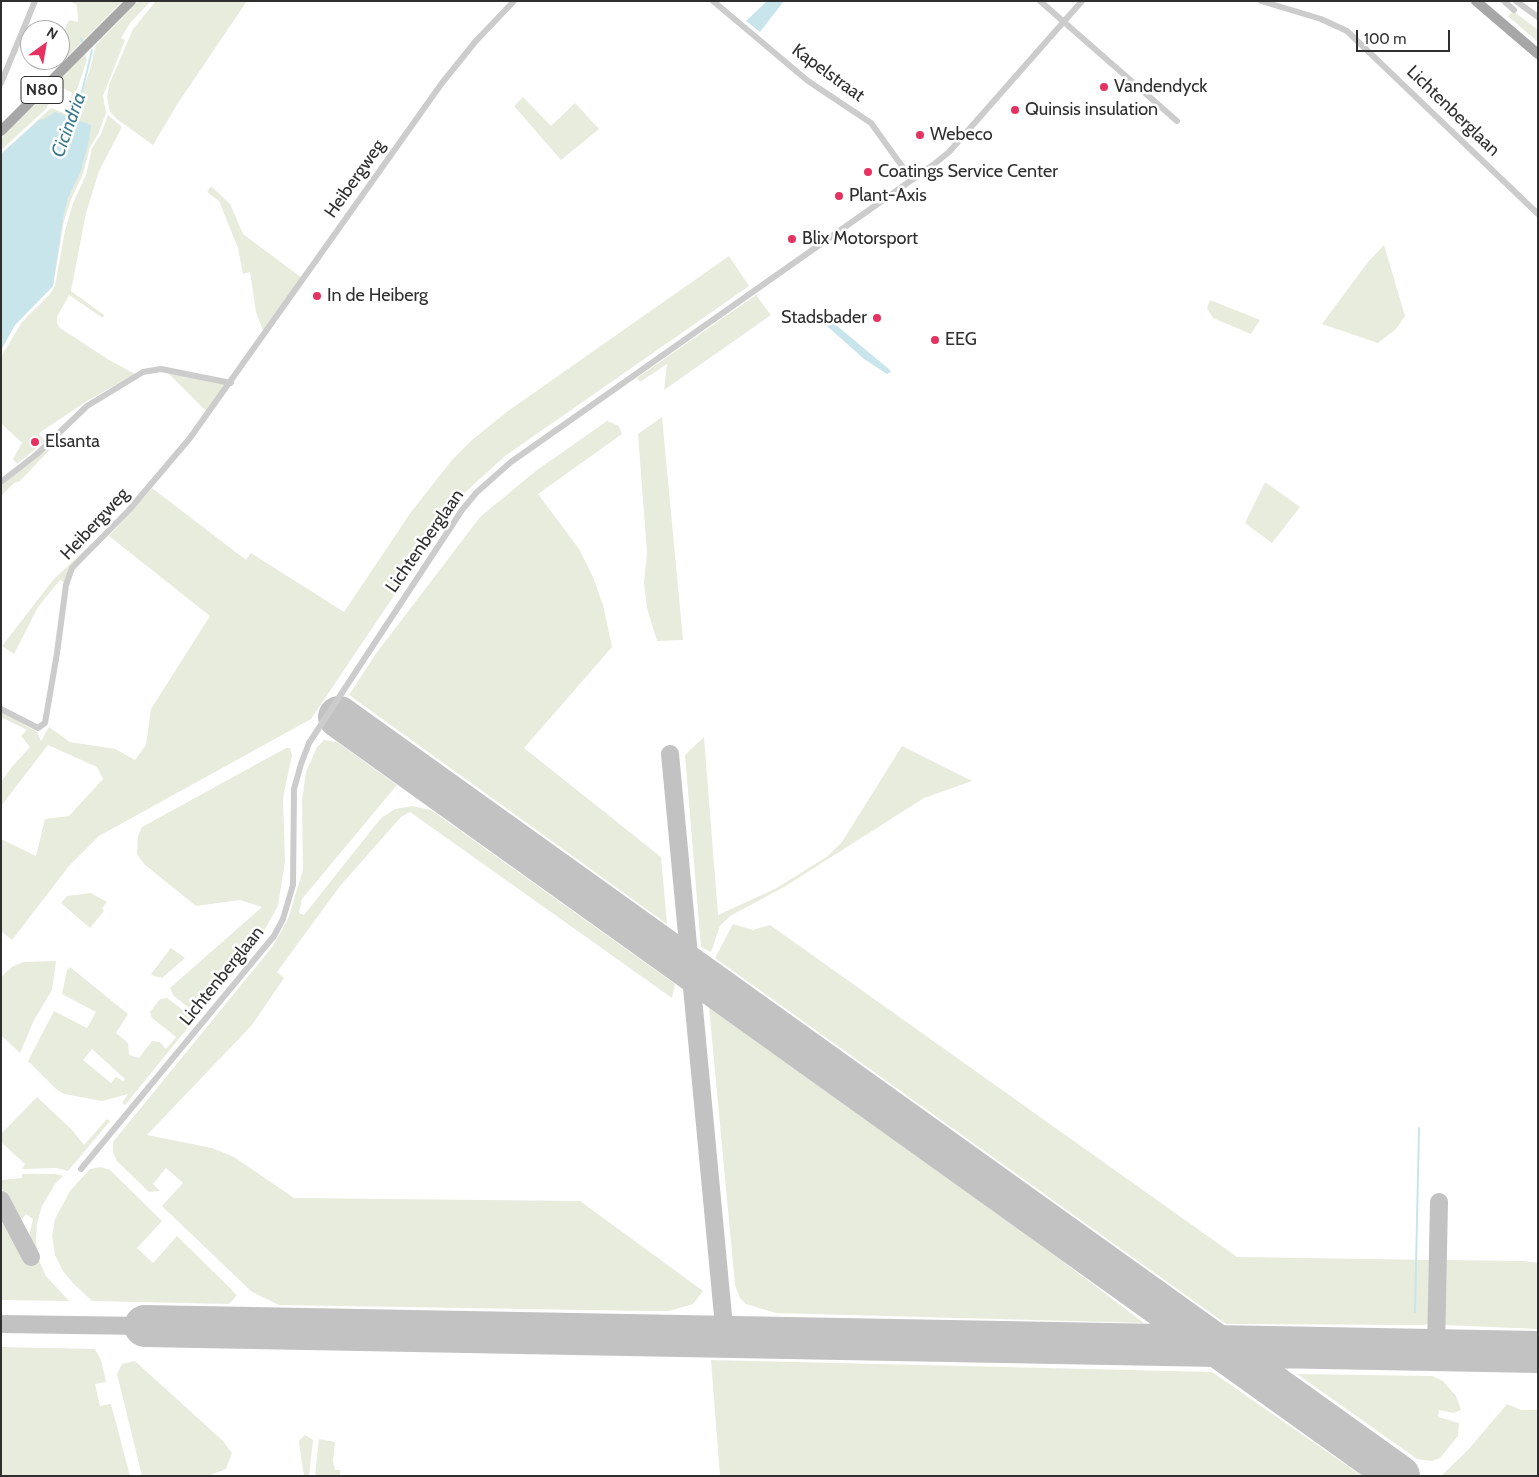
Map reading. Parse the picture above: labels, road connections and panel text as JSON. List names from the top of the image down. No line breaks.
{"streets":{"main road":["N80"],"street":["Kapelstraat","Lichtenberglaan","Heibergweg"]},"crossings":[["Kapelstraat","Lichtenberglaan"]],"water":["Cicindria"],"places":["Vandendyck","Quinsis insulation","Webeco","Coatings Service Center","Plant-Axis","Blix Motorsport","In de Heiberg","Stadsbader","EEG","Elsanta"],"scale_bar":"100 m","north":"top right"}
